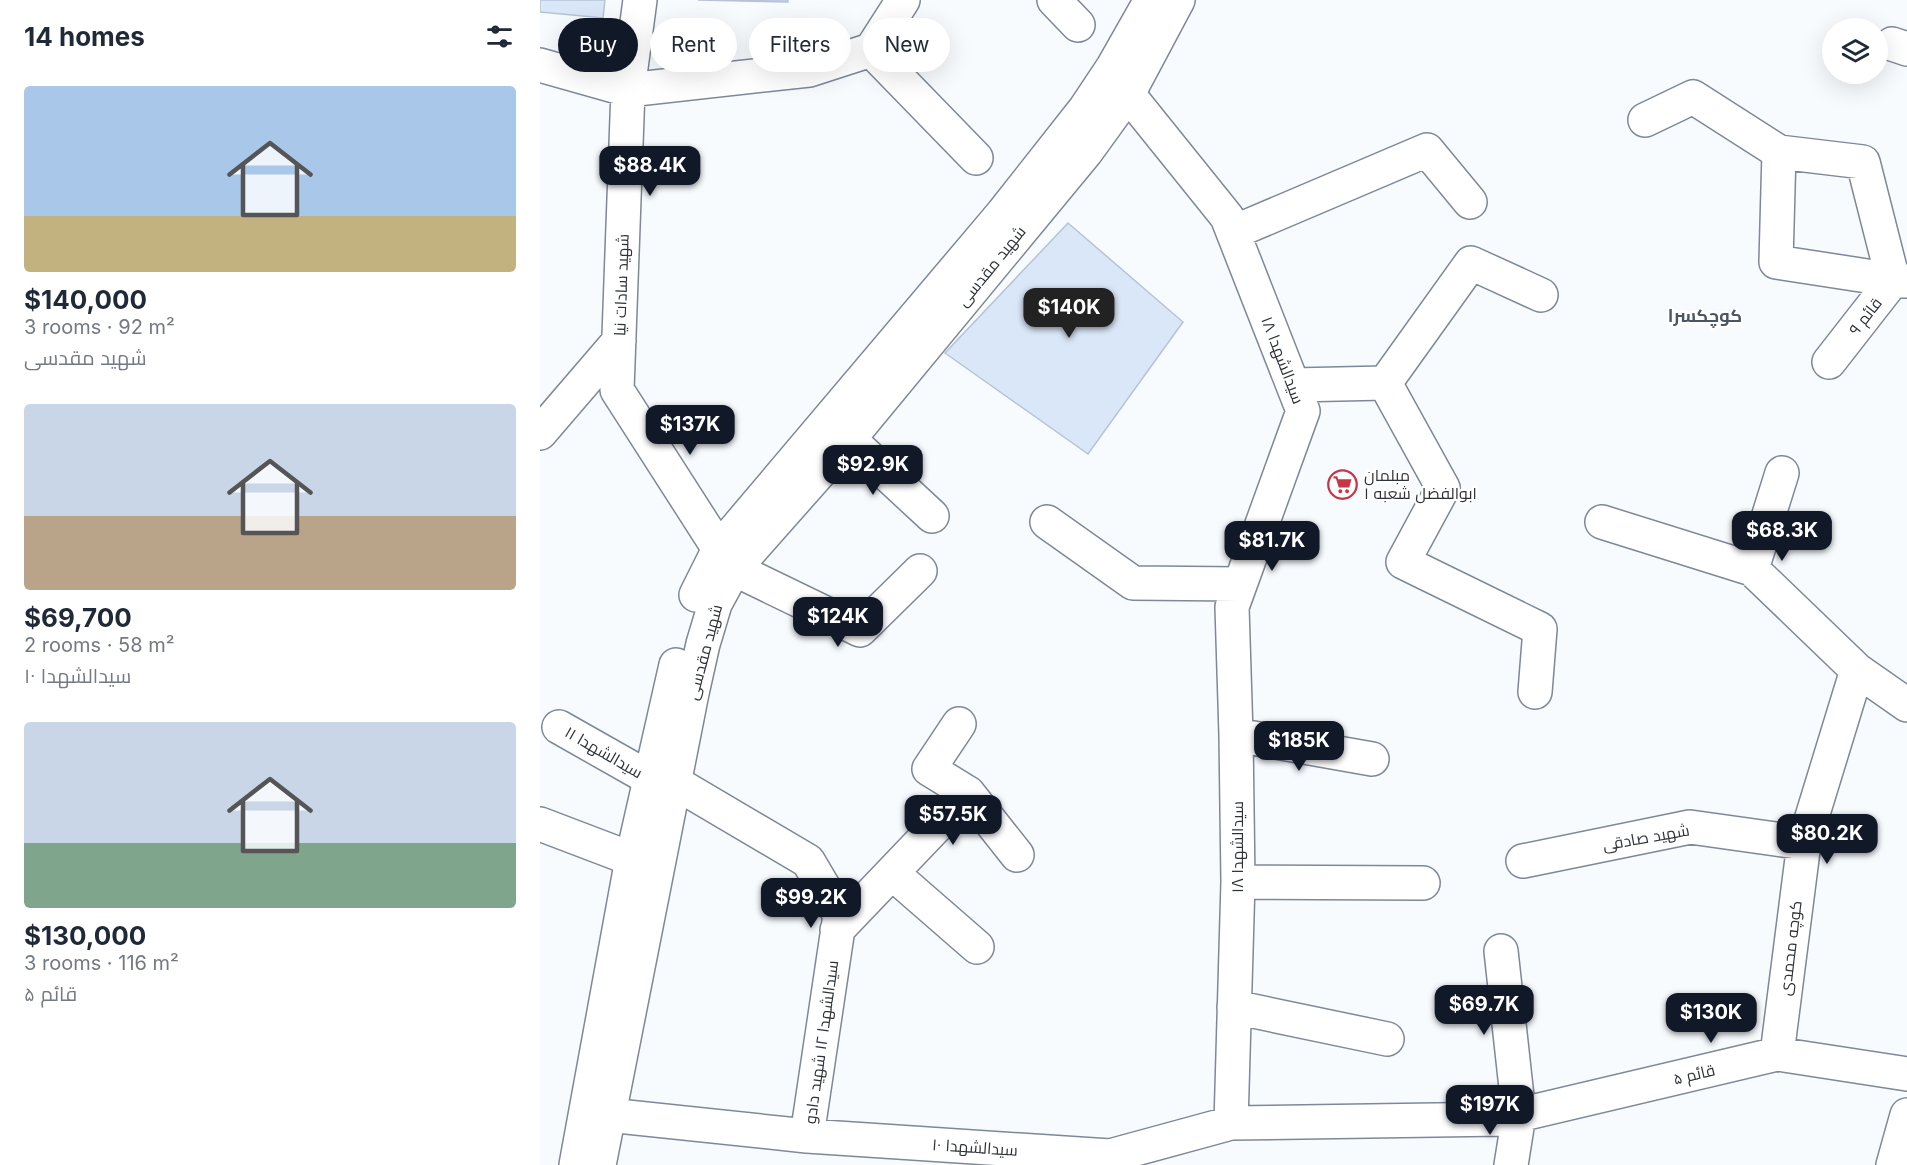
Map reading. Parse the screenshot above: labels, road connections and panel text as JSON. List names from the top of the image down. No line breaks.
{"streets":{"street":["شهید مقدسی","شهید سادات نیا","قائم ۹","سیدالشهدا ۱۸","سیدالشهدا ۱۱","شهید صادقی","کوچه محمدی","سیدالشهدا ۱۲ شهید دادو","قائم ۵","سیدالشهدا ۱۰"]},"crossings":[["شهید مقدسی","شهید سادات نیا"],["شهید مقدسی","سیدالشهدا ۱۸"],["شهید مقدسی","سیدالشهدا ۱۱"],["شهید مقدسی","سیدالشهدا ۱۲ شهید دادو"],["شهید مقدسی","سیدالشهدا ۱۰"],["سیدالشهدا ۱۸","سیدالشهدا ۱۰"],["سیدالشهدا ۱۱","سیدالشهدا ۱۲ شهید دادو"],["شهید صادقی","کوچه محمدی"],["کوچه محمدی","قائم ۵"],["سیدالشهدا ۱۲ شهید دادو","سیدالشهدا ۱۰"],["قائم ۵","سیدالشهدا ۱۰"]],"districts":["کوچکسرا"],"places":{"supermarket":["مبلمان ابوالفضل شعبه ۱"]},"page":{"heading":"14 homes","chip":["Buy","Rent","Filters","New"],"list":[{"name":"$140,000","note":"3 rooms · 92 m² · شهید مقدسی"},{"name":"$69,700","note":"2 rooms · 58 m² · سیدالشهدا ۱۰"},{"name":"$130,000","note":"3 rooms · 116 m² · قائم ۵"}],"price":["$88.4K","$140K","$137K","$92.9K","$68.3K","$81.7K","$124K","$185K","$57.5K","$80.2K","$99.2K","$69.7K","$130K","$197K"]}}
